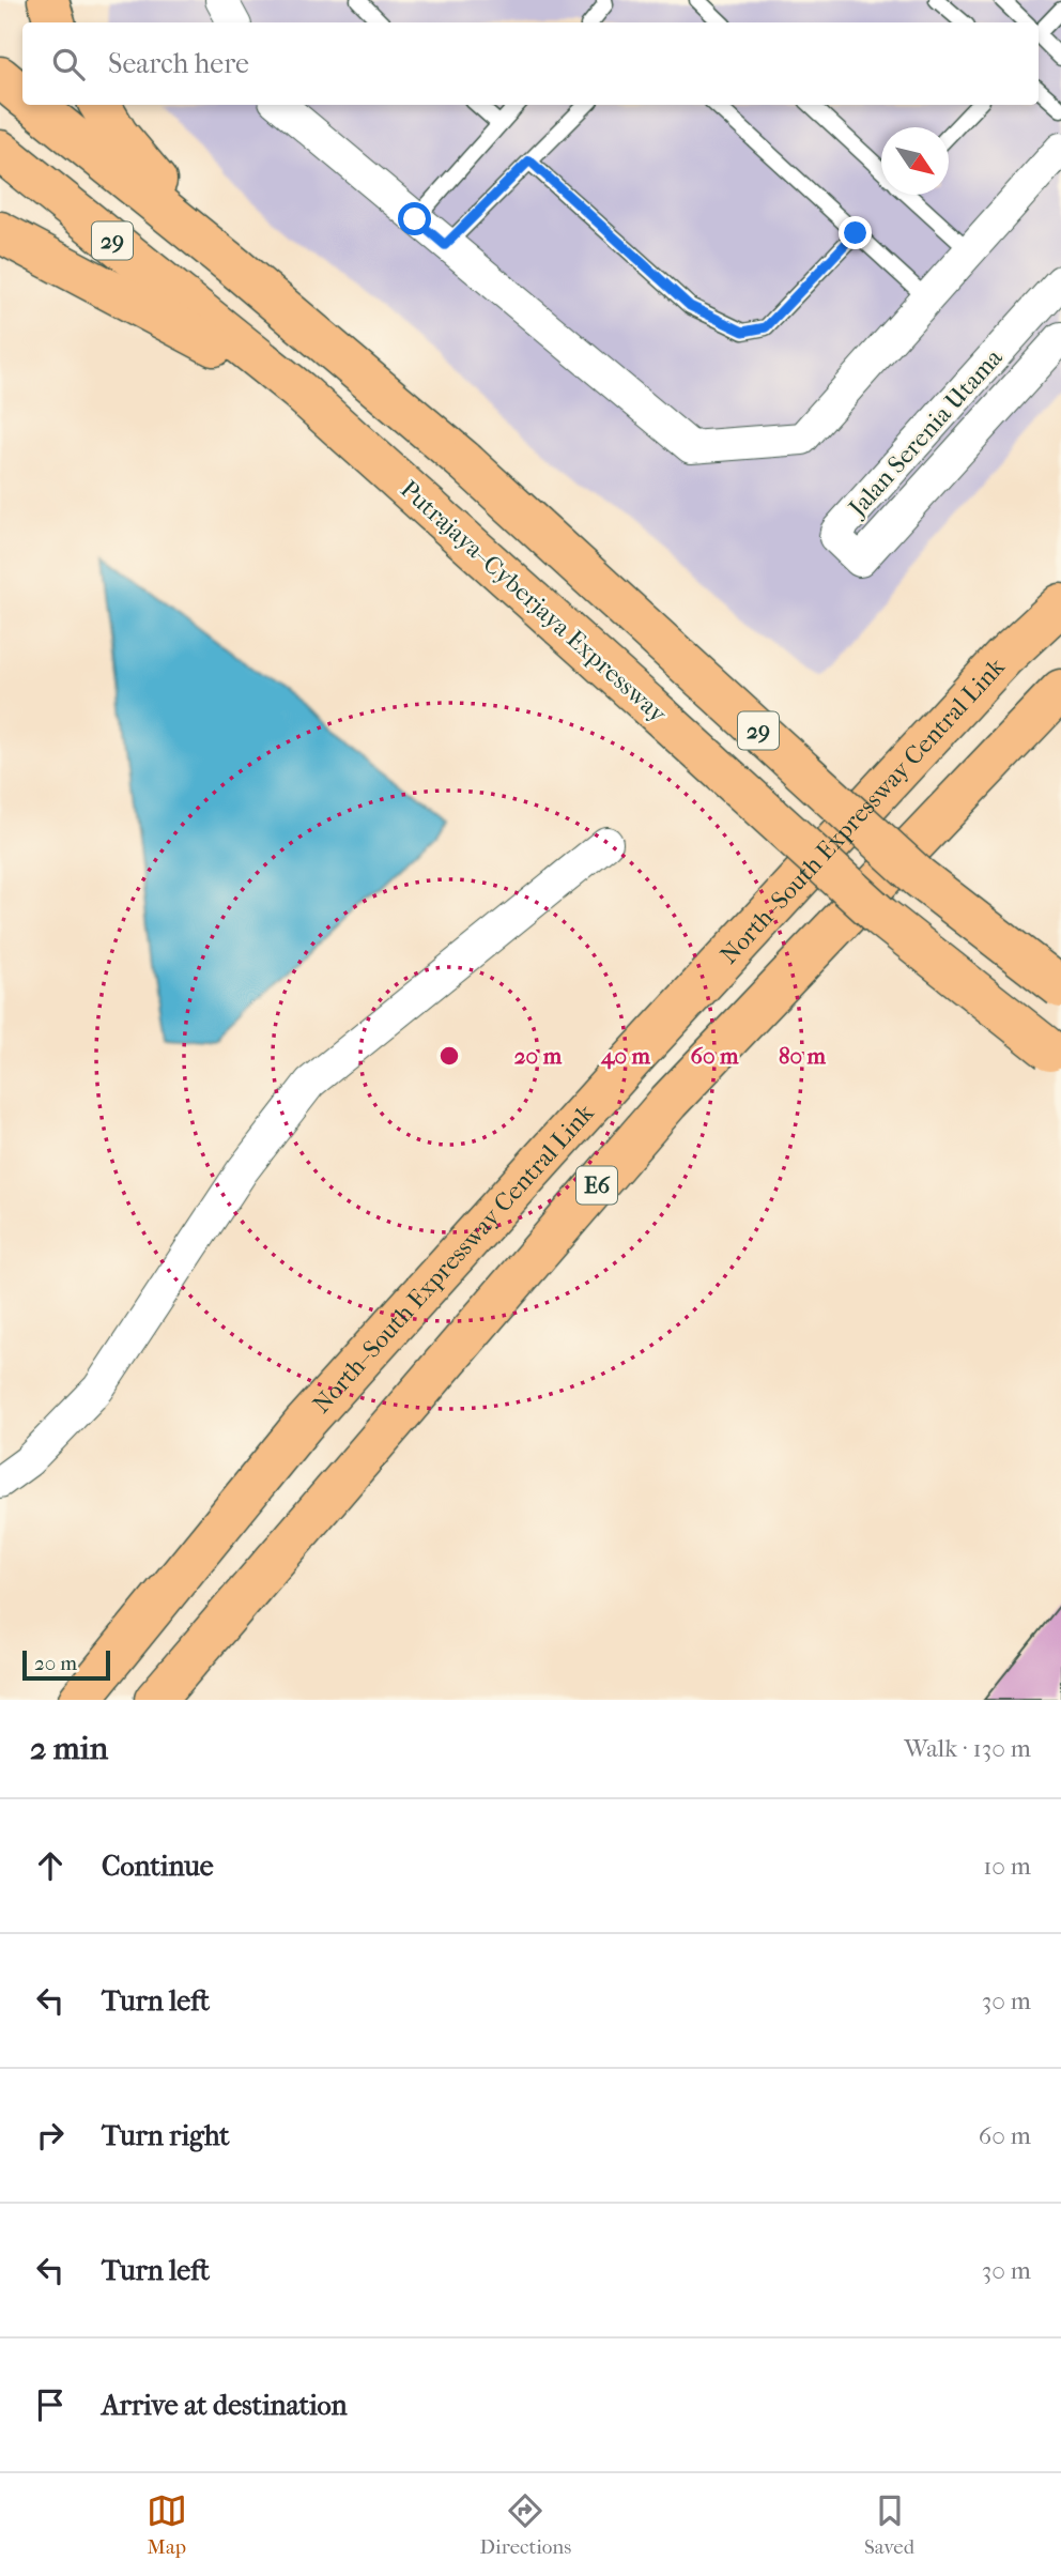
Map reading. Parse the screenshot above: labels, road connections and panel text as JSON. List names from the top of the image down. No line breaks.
{"streets":{"highway":["29","Putrajaya–Cyberjaya Expressway","North–South Expressway Central Link","E6"],"street":["Jalan Serenia Utama"]},"scale_bar":"20 m","north":"bottom right","page":{"search":"Search here","scale":"20 m","heading":["2 min","Walk · 130 m"],"list":[["Continue","10 m"],["Turn left","30 m"],["Turn right","60 m"],["Turn left","30 m"],"Arrive at destination"],"nav":["Map","Directions","Saved"]},"rings":["20 m","40 m","60 m","80 m"]}
